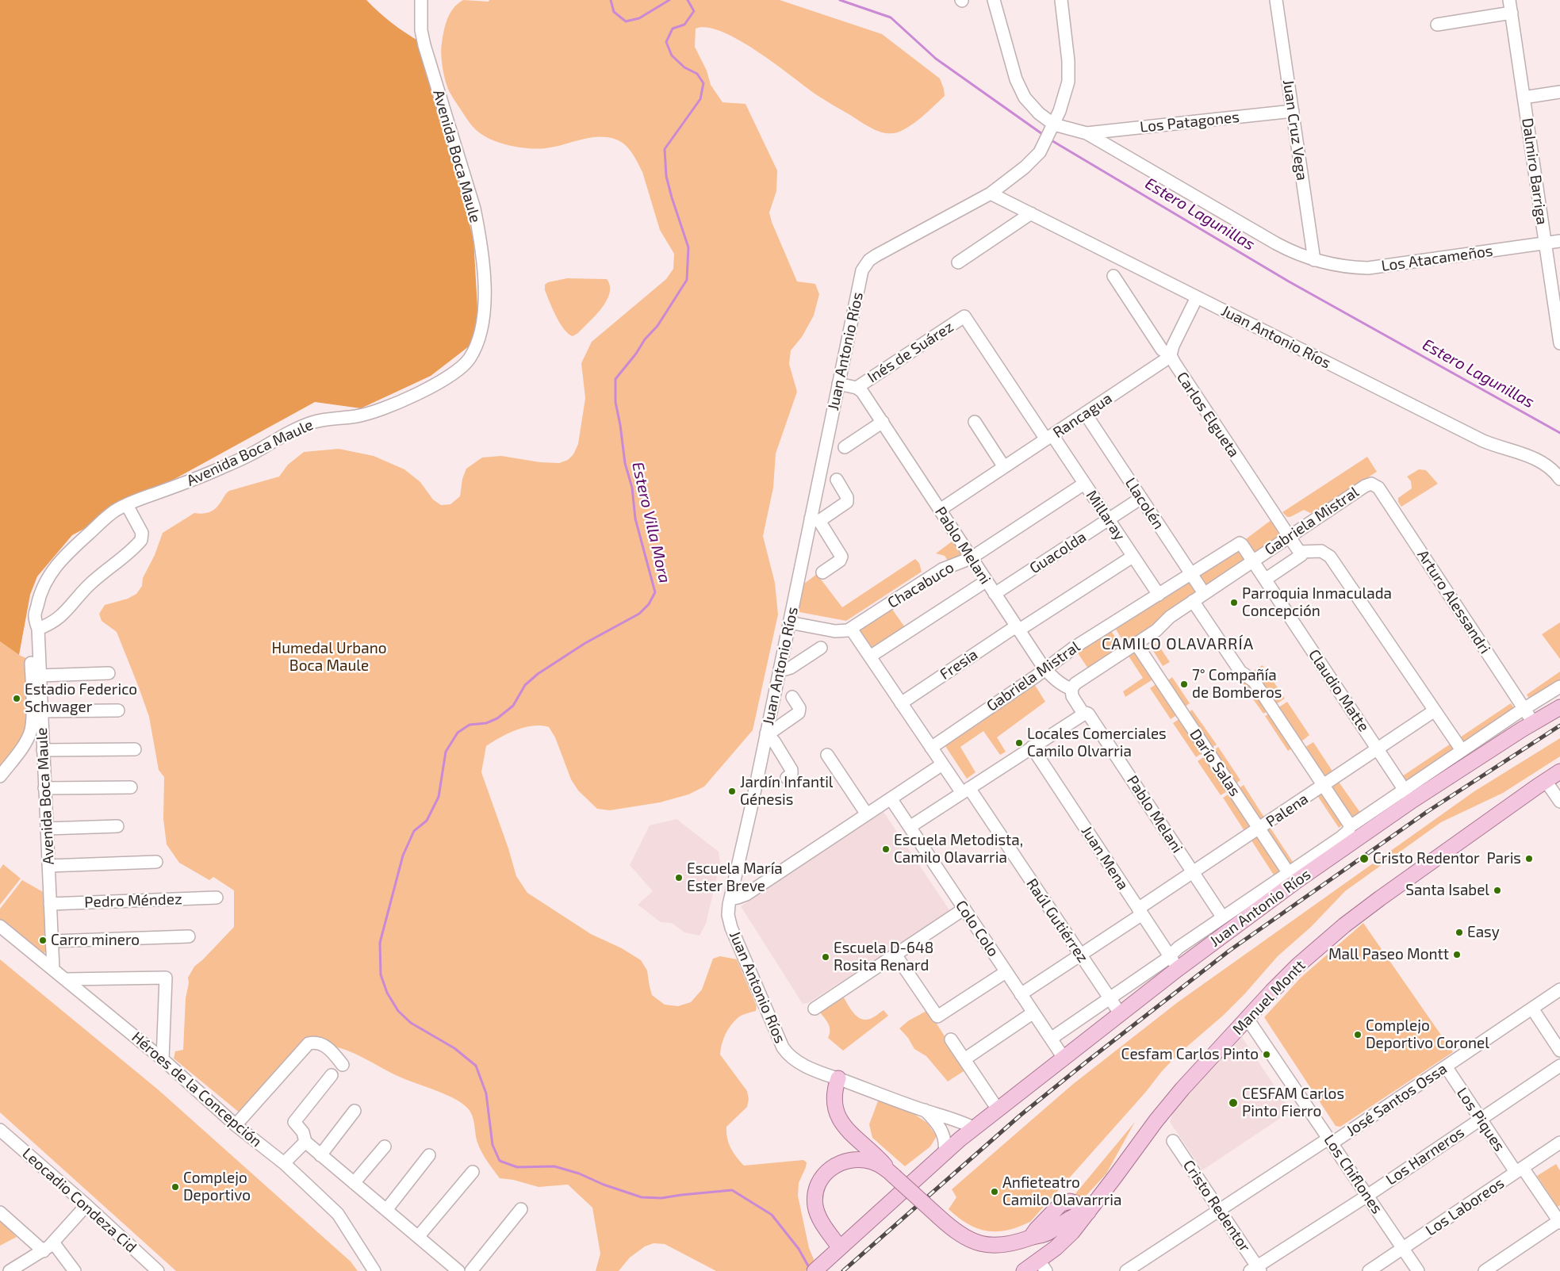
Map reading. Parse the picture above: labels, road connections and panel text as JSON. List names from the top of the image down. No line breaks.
{"streets":{"main road":["Juan Antonio Ríos","Manuel Montt"],"street":["Los Patagones","Juan Cruz Vega","Avenida Boca Maule","Dalmiro Barriga","Los Atacameños","Inés de Suárez","Carlos Elgueta","Rancagua","Llacolén","Millaray","Gabriela Mistral","Pablo Melani","Guacolda","Chacabuco","Arturo Alessandri","Fresia","Claudio Matte","Darío Salas","Palena","Juan Mena","Pedro Méndez","Raúl Gutiérrez","Colo Colo","Héroes de la Concepción","José Santos Ossa","Los Piques","Los Harneros","Los Chiflones","Leocadio Condeza Cid","Cristo Redentor","Los Laboreos"]},"crossings":[["Los Patagones","Juan Cruz Vega"],["Los Patagones","Los Atacameños"],["Juan Cruz Vega","Los Atacameños"],["Avenida Boca Maule","Pedro Méndez"],["Avenida Boca Maule","Héroes de la Concepción"],["Dalmiro Barriga","Los Atacameños"],["Juan Antonio Ríos","Chacabuco"],["Juan Antonio Ríos","Arturo Alessandri"],["Juan Antonio Ríos","Claudio Matte"],["Juan Antonio Ríos","Darío Salas"],["Juan Antonio Ríos","Juan Mena"],["Juan Antonio Ríos","Raúl Gutiérrez"],["Juan Antonio Ríos","Colo Colo"],["Inés de Suárez","Millaray"],["Inés de Suárez","Pablo Melani"],["Carlos Elgueta","Rancagua"],["Carlos Elgueta","Gabriela Mistral"],["Rancagua","Llacolén"],["Rancagua","Millaray"],["Rancagua","Pablo Melani"],["Llacolén","Gabriela Mistral"],["Llacolén","Guacolda"],["Millaray","Gabriela Mistral"],["Millaray","Guacolda"],["Millaray","Chacabuco"],["Millaray","Fresia"],["Gabriela Mistral","Pablo Melani"],["Gabriela Mistral","Arturo Alessandri"],["Gabriela Mistral","Claudio Matte"],["Gabriela Mistral","Darío Salas"],["Gabriela Mistral","Raúl Gutiérrez"],["Pablo Melani","Guacolda"],["Pablo Melani","Chacabuco"],["Pablo Melani","Fresia"],["Pablo Melani","Palena"],["Chacabuco","Raúl Gutiérrez"],["Fresia","Raúl Gutiérrez"],["Claudio Matte","Palena"],["Darío Salas","Palena"],["Palena","Juan Mena"],["Palena","Raúl Gutiérrez"],["Palena","Colo Colo"],["Manuel Montt","Los Chiflones"],["José Santos Ossa","Los Piques"],["José Santos Ossa","Los Chiflones"],["José Santos Ossa","Cristo Redentor"],["Los Piques","Los Harneros"],["Los Piques","Los Laboreos"],["Los Harneros","Los Chiflones"],["Los Harneros","Cristo Redentor"],["Los Chiflones","Los Laboreos"]],"districts":["CAMILO OLAVARRÍA"],"water":["Estero Lagunillas","Estero Villa Mora"],"parks":["Humedal Urbano Boca Maule"],"places":["Parroquia Inmaculada Concepción","7° Compañía de Bomberos","Estadio Federico Schwager","Locales Comerciales Camilo Olvarria","Jardín Infantil Génesis","Escuela Metodista, Camilo Olavarria","Cristo Redentor","Paris","Escuela María Ester Breve","Santa Isabel","Easy","Carro minero","Mall Paseo Montt","Escuela D-648 Rosita Renard","Complejo Deportivo Coronel","Cesfam Carlos Pinto","CESFAM Carlos Pinto Fierro","Complejo Deportivo","Anfieteatro Camilo Olavarrria"]}
